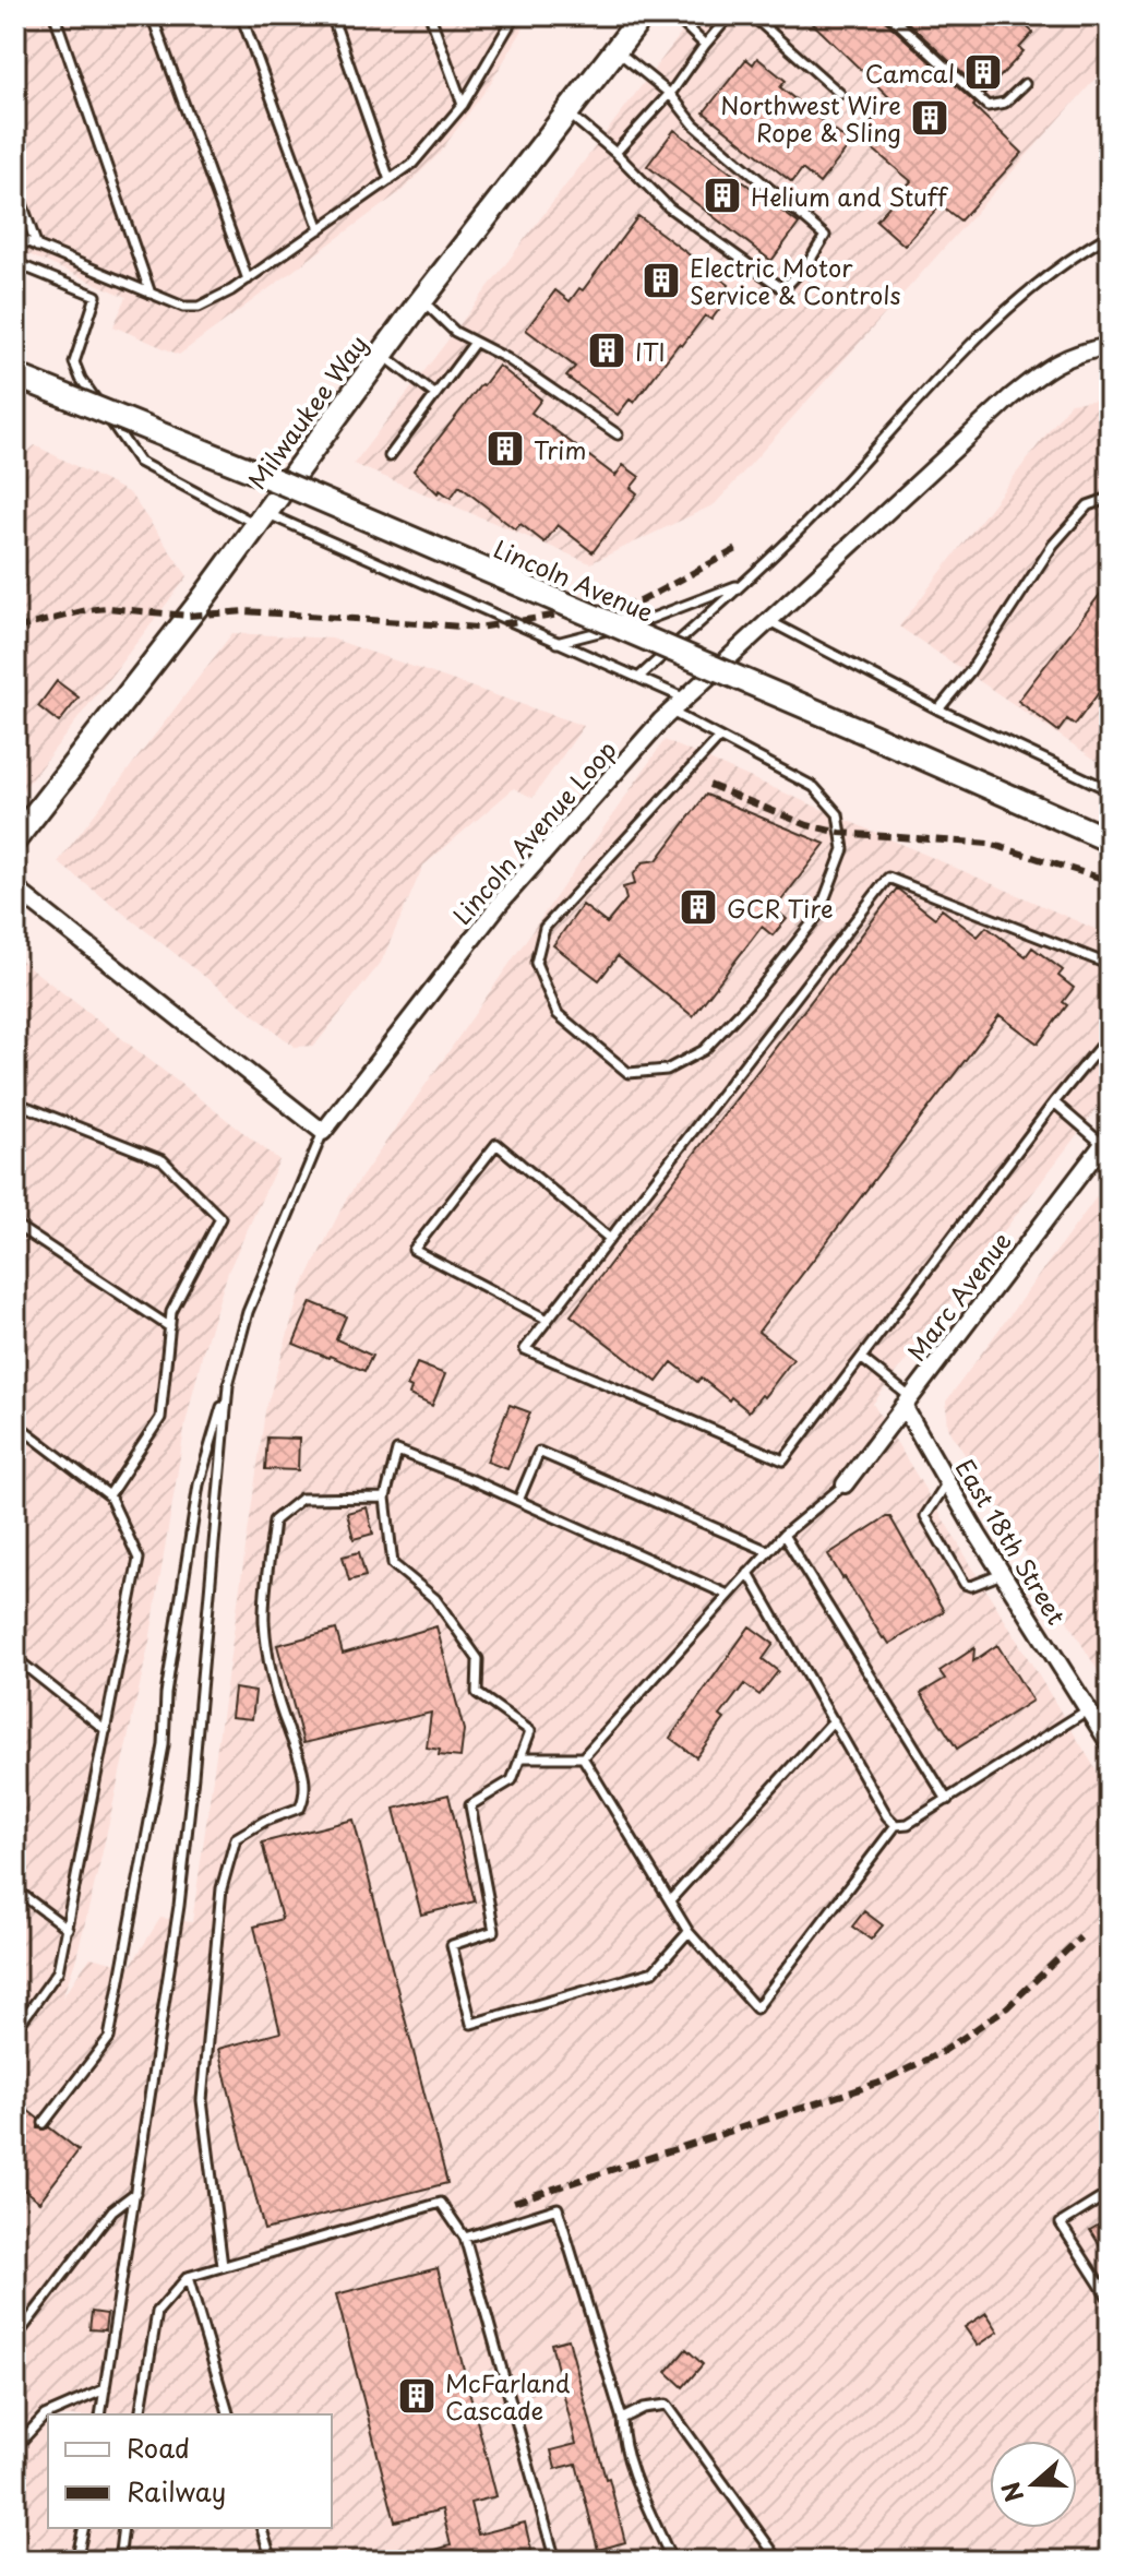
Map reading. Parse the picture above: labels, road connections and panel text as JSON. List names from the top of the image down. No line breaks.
{"streets":{"street":["Milwaukee Way","Lincoln Avenue","Lincoln Avenue Loop","Marc Avenue","East 18th Street"]},"crossings":[["Marc Avenue","East 18th Street"]],"places":{"building":["Camcal","Northwest Wire Rope & Sling","Helium and Stuff","Electric Motor Service & Controls","ITI","Trim","GCR Tire","McFarland Cascade"]},"legend":["Road","Railway"],"north":"left"}
